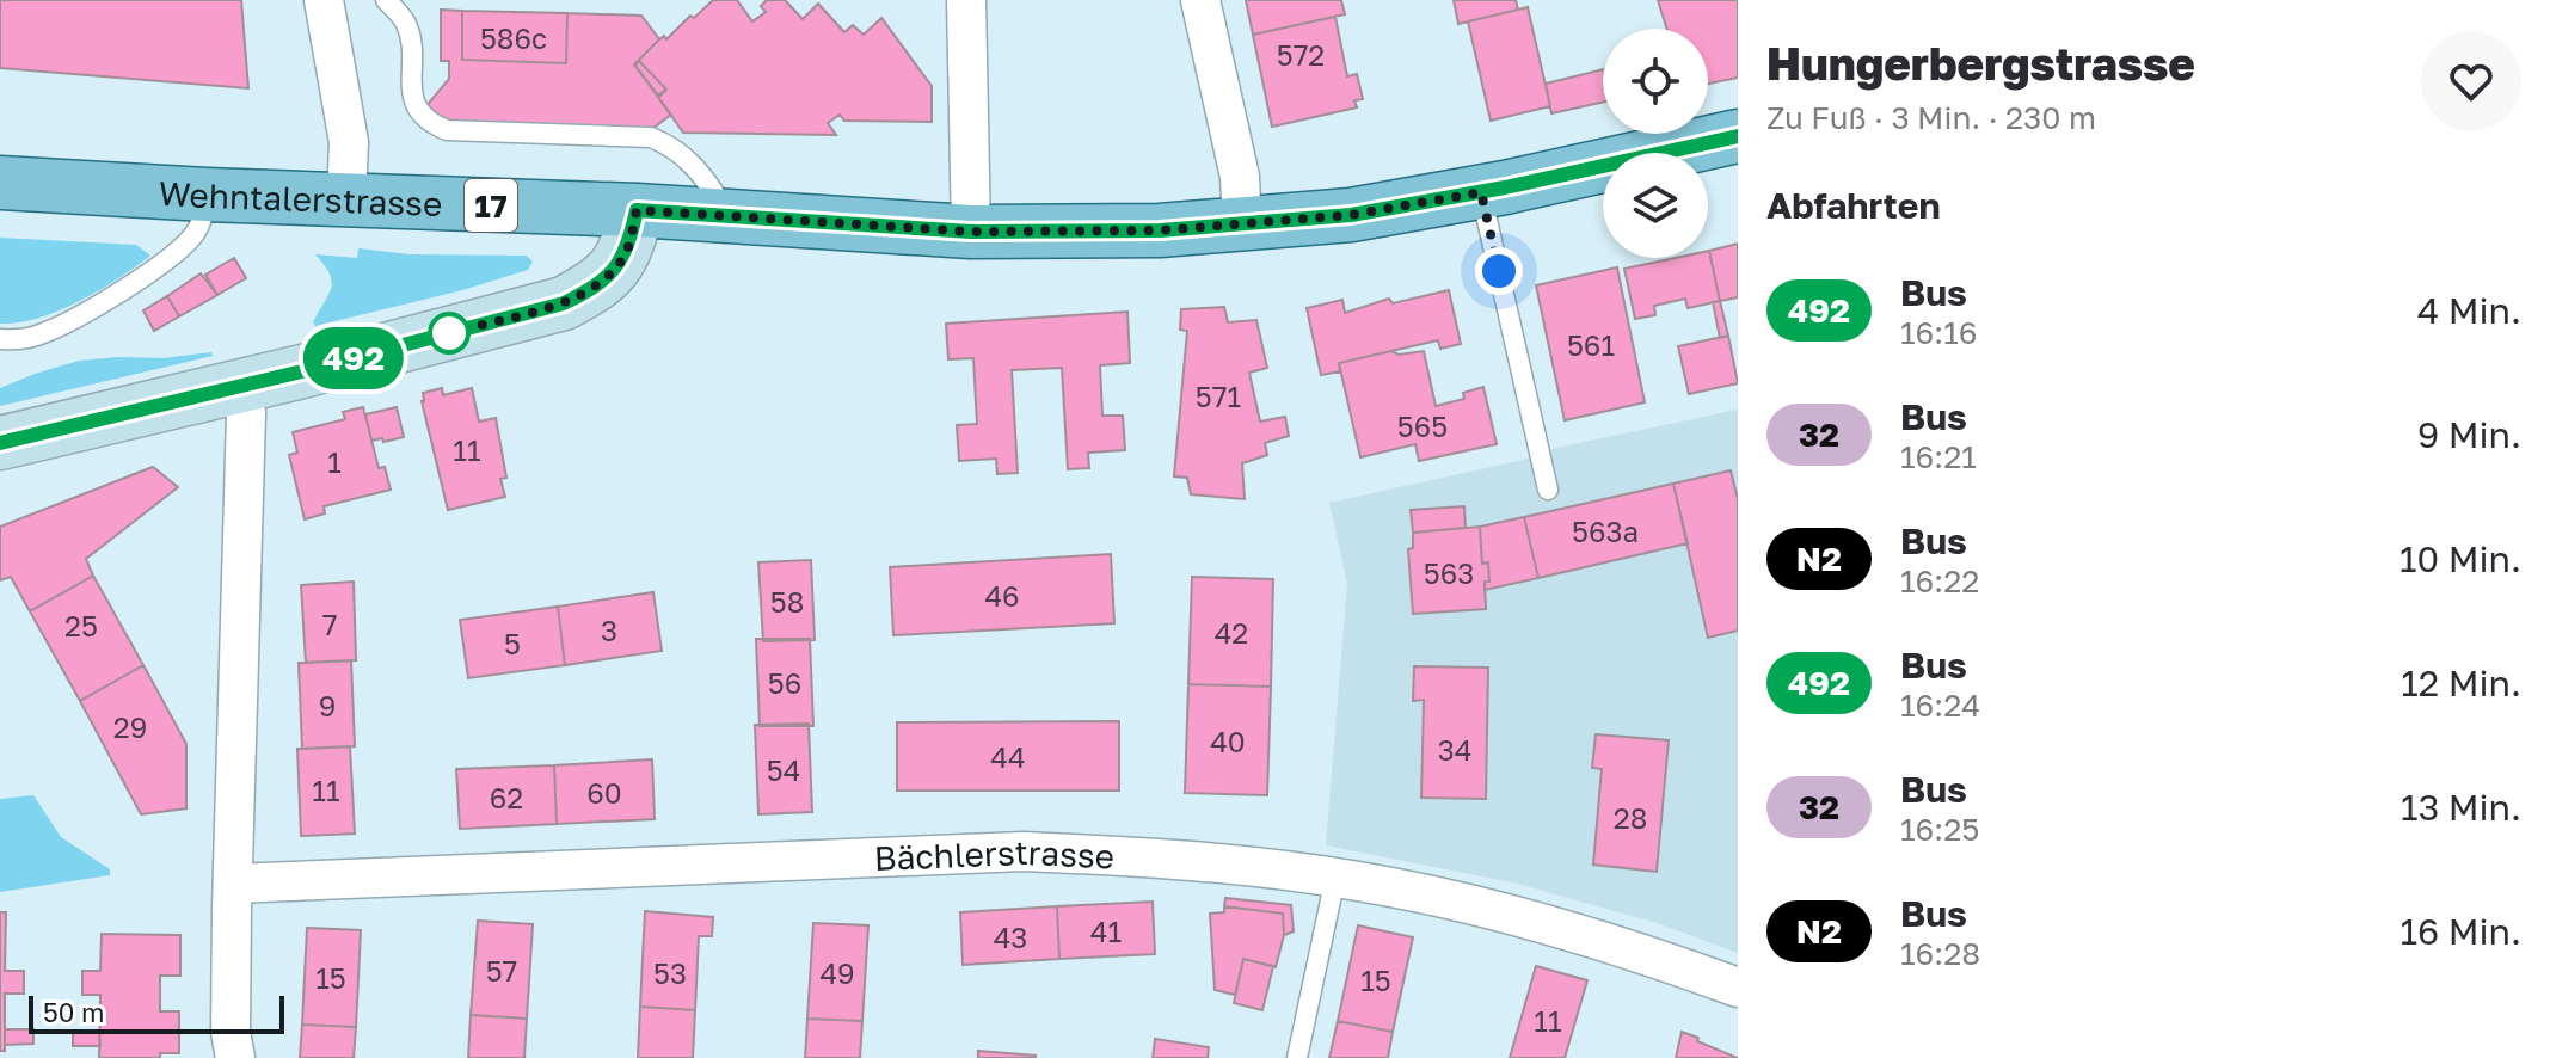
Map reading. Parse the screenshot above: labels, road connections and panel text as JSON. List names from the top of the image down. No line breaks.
{"streets":{"main road":["Wehntalerstrasse","17"],"street":["Bächlerstrasse"]},"lines":["bus line 492"],"house_numbers":["586c","572","561","571","565","11","1","563a","563","46","58","7","25","3","42","5","56","9","29","40","34","44","54","11","60","62","28","41","43","57","53","49","15","15","11"],"scale_bar":"50 m","page":{"on_map":"492","heading":[["Hungerbergstrasse","Zu Fuß · 3 Min. · 230 m"],"Abfahrten"],"list":[{"mark":"492","name":"Bus","note":"16:16","value":"4 Min."},{"mark":"32","name":"Bus","note":"16:21","value":"9 Min."},{"mark":"N2","name":"Bus","note":"16:22","value":"10 Min."},{"mark":"492","name":"Bus","note":"16:24","value":"12 Min."},{"mark":"32","name":"Bus","note":"16:25","value":"13 Min."},{"mark":"N2","name":"Bus","note":"16:28","value":"16 Min."}],"scale":"50 m"}}
